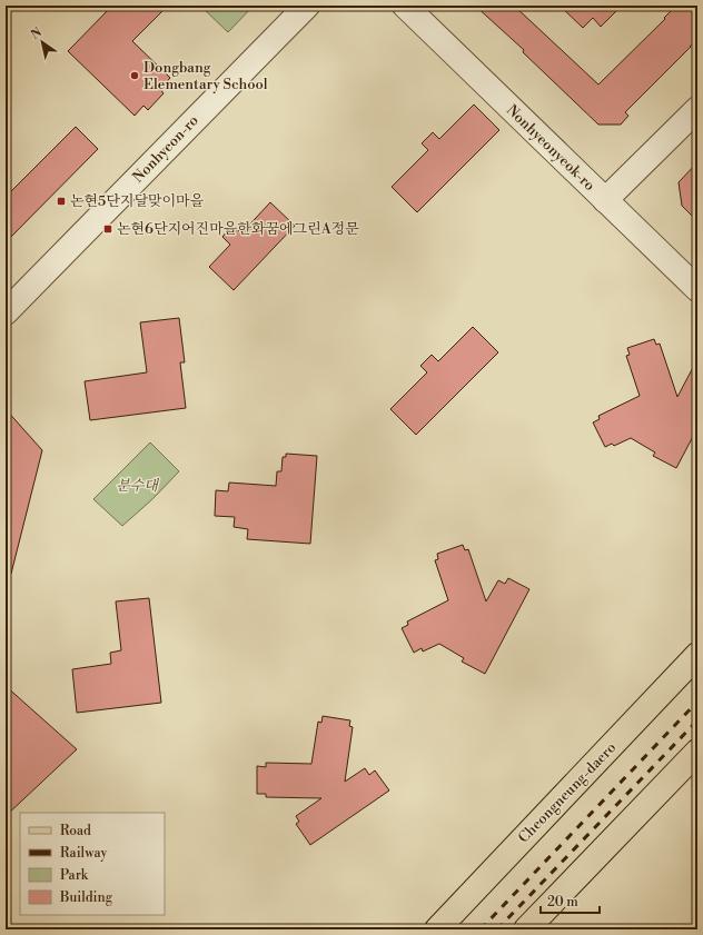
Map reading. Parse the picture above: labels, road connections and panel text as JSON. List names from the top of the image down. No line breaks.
{"streets":{"main road":["Cheongneung-daero"],"street":["Nonhyeonyeok-ro","Nonhyeon-ro"]},"parks":["분수대"],"places":{"other":["Dongbang Elementary School"],"transit":["논현5단지달맞이마을","논현6단지어진마을한화꿈에그린A정문"]},"legend":["Road","Railway","Park","Building"],"scale_bar":"20 m","north":"top left"}
